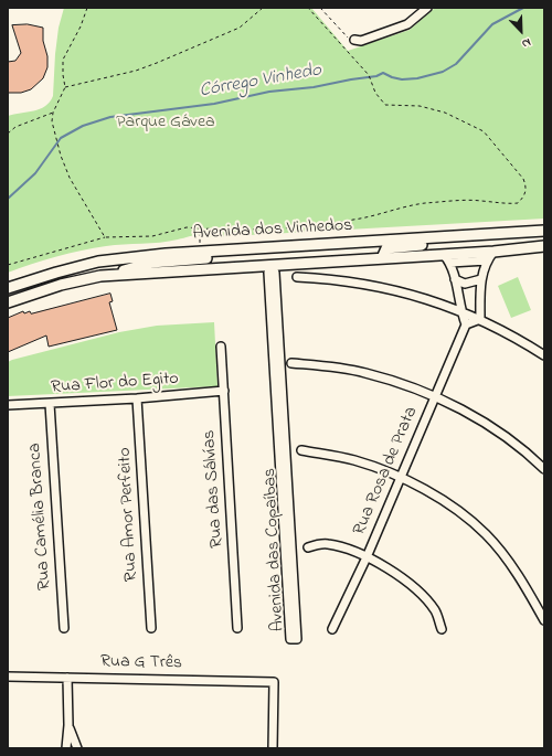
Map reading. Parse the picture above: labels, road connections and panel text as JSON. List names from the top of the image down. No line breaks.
{"streets":{"main road":["Avenida dos Vinhedos"],"street":["Rua Flor do Egito","Rua Rosa de Prata","Rua das Sálvías","Rua Amor Perfeito","Rua Camélia Branca","Avenida das Copaíbas","Rua G Três"]},"crossings":[["Avenida dos Vinhedos","Avenida das Copaíbas"],["Rua Flor do Egito","Rua das Sálvías"],["Rua Flor do Egito","Rua Amor Perfeito"],["Rua Flor do Egito","Rua Camélia Branca"]],"water":["Córrego Vinhedo"],"parks":["Parque Gávea"],"north":"bottom right"}
